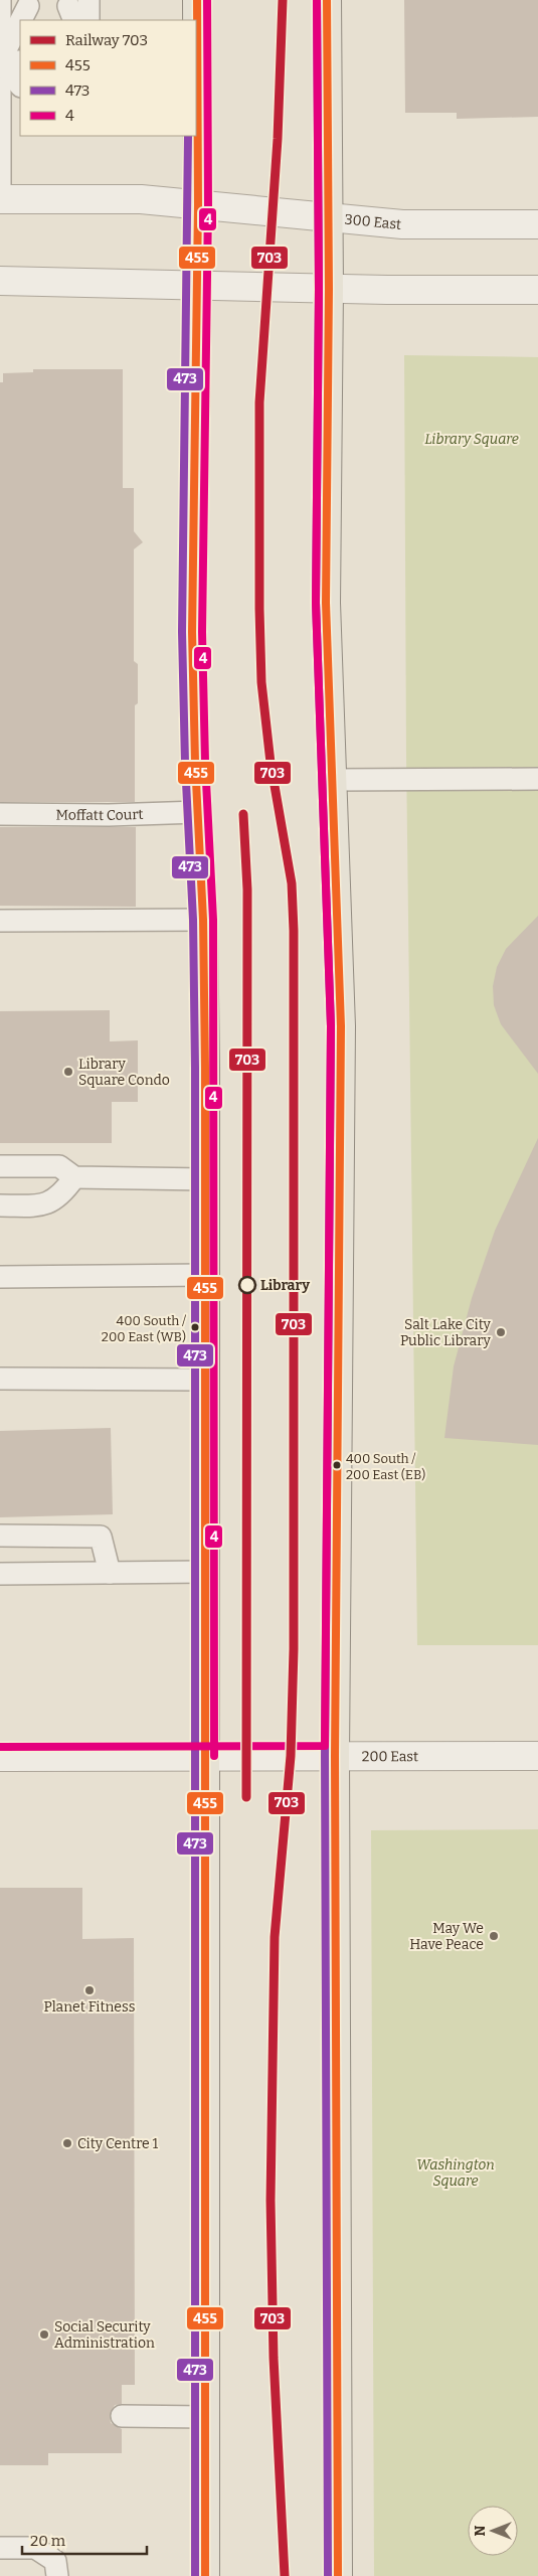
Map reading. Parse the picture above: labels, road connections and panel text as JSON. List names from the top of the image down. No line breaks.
{"streets":{"street":["300 East","200 East"],"lane":["Moffatt Court"]},"parks":["Library Square","Washington Square"],"places":["Library Square Condo","Library","400 South / 200 East (WB)","Salt Lake City Public Library","400 South / 200 East (EB)","May We Have Peace","Planet Fitness","City Centre 1","Social Security Administration"],"lines":["rail line 703","transit line 455","transit line 473","transit line 4"],"legend":["Railway 703","455","473","4"],"scale_bar":"20 m","north":"left"}
